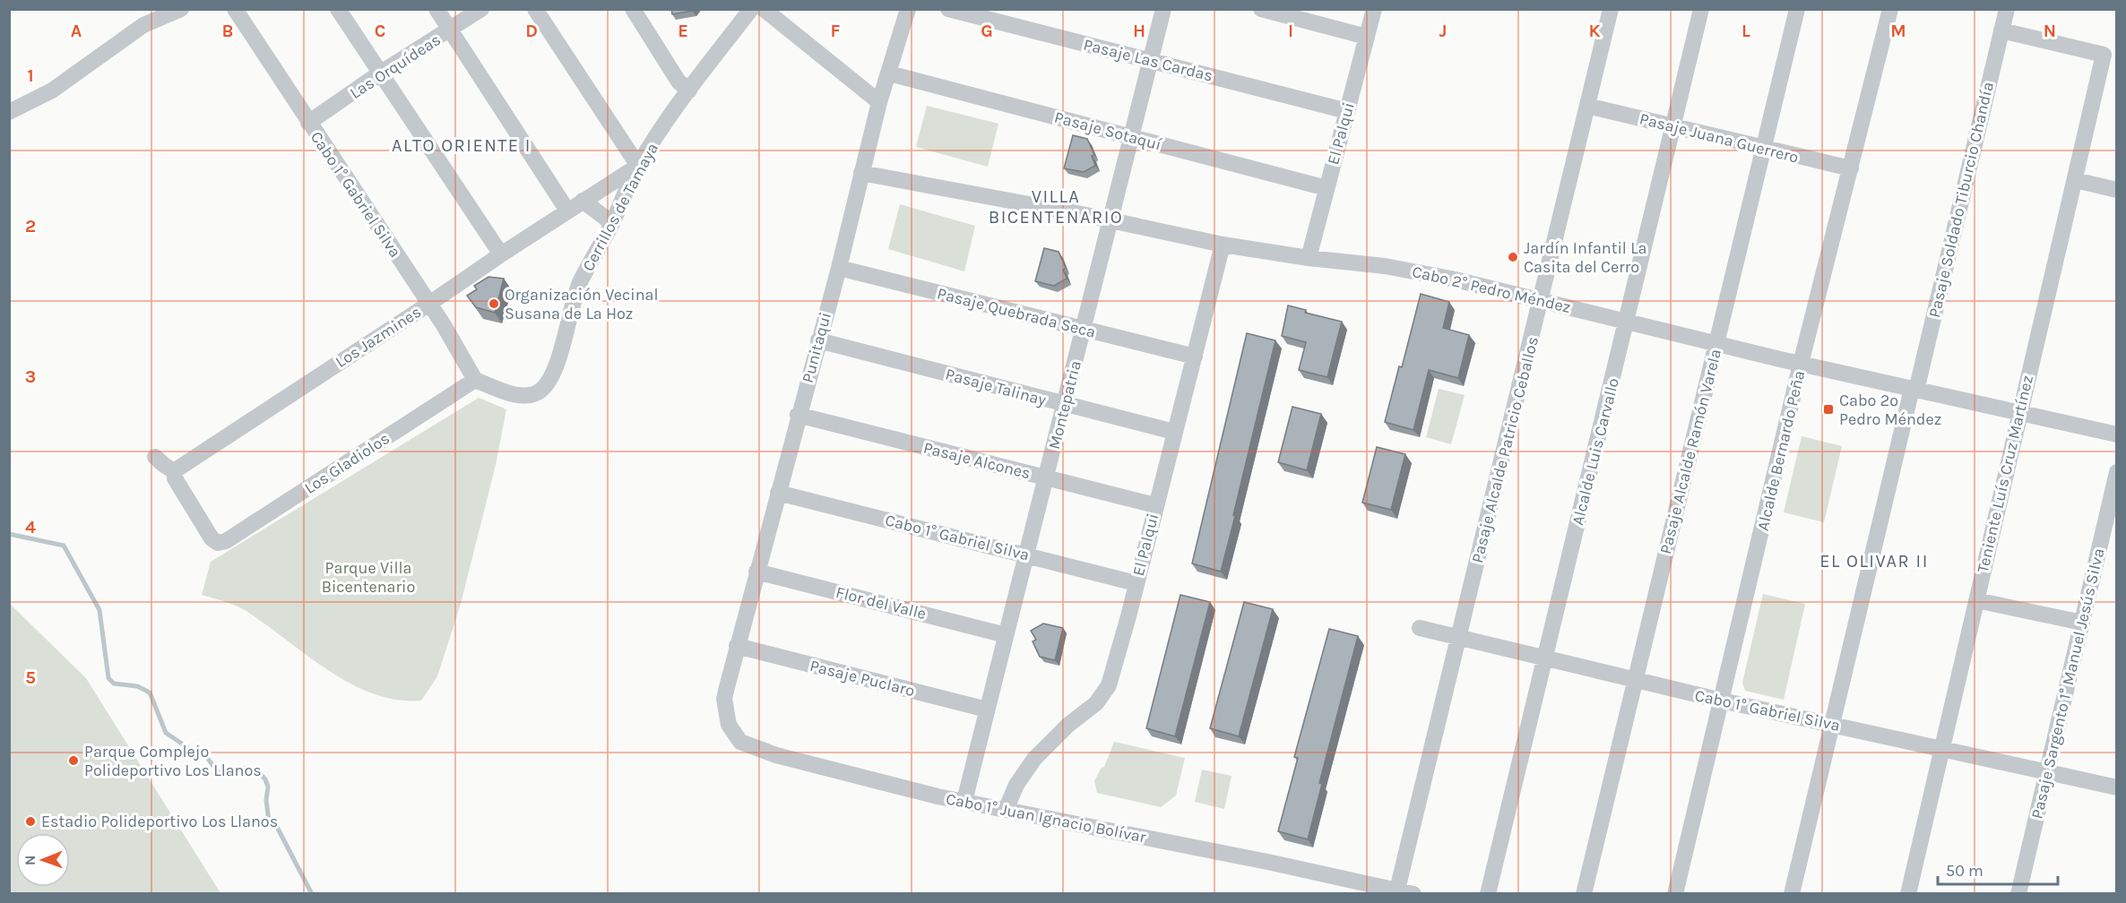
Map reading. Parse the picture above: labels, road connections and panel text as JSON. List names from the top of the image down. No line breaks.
{"streets":{"street":["Pasaje Las Cardas","Las Orquídeas","Pasaje Sotaquí","El Palqui","Pasaje Juana Guerrero","Cabo 1° Gabriel Silva","Pasaje Soldado Tiburcio Chandía","Cerrillos de Tamaya","Cabo 2° Pedro Méndez","Pasaje Quebrada Seca","Los Jazmines","Punitaqui","Pasaje Talinay","Montepatria","Pasaje Alcalde Patricio Ceballos","Alcalde Bernardo Peña","Alcalde Luis Carvallo","Pasaje Alcalde Ramón Varela","Pasaje Alcones","Los Gladiolos","Teniente Luís Cruz Martínez","Flor del Valle","Pasaje Puclaro","Pasaje Sargento 1° Manuel Jesús Silva","Cabo 1° Juan Ignacio Bolívar"]},"crossings":[["Pasaje Las Cardas","El Palqui"],["Pasaje Las Cardas","Montepatria"],["Las Orquídeas","Cabo 1° Gabriel Silva"],["Pasaje Sotaquí","El Palqui"],["Pasaje Sotaquí","Punitaqui"],["Pasaje Sotaquí","Montepatria"],["El Palqui","Cabo 1° Gabriel Silva"],["El Palqui","Cabo 2° Pedro Méndez"],["El Palqui","Pasaje Quebrada Seca"],["El Palqui","Pasaje Talinay"],["El Palqui","Pasaje Alcones"],["El Palqui","Cabo 1° Juan Ignacio Bolívar"],["Pasaje Juana Guerrero","Pasaje Alcalde Patricio Ceballos"],["Pasaje Juana Guerrero","Alcalde Bernardo Peña"],["Pasaje Juana Guerrero","Alcalde Luis Carvallo"],["Pasaje Juana Guerrero","Pasaje Alcalde Ramón Varela"],["Cabo 1° Gabriel Silva","Pasaje Soldado Tiburcio Chandía"],["Cabo 1° Gabriel Silva","Cerrillos de Tamaya"],["Cabo 1° Gabriel Silva","Los Jazmines"],["Cabo 1° Gabriel Silva","Punitaqui"],["Cabo 1° Gabriel Silva","Montepatria"],["Cabo 1° Gabriel Silva","Pasaje Alcalde Patricio Ceballos"],["Cabo 1° Gabriel Silva","Alcalde Bernardo Peña"],["Cabo 1° Gabriel Silva","Alcalde Luis Carvallo"],["Cabo 1° Gabriel Silva","Pasaje Alcalde Ramón Varela"],["Cabo 1° Gabriel Silva","Los Gladiolos"],["Cabo 1° Gabriel Silva","Teniente Luís Cruz Martínez"],["Cabo 1° Gabriel Silva","Pasaje Sargento 1° Manuel Jesús Silva"],["Pasaje Soldado Tiburcio Chandía","Cabo 2° Pedro Méndez"],["Pasaje Soldado Tiburcio Chandía","Teniente Luís Cruz Martínez"],["Cerrillos de Tamaya","Los Jazmines"],["Cerrillos de Tamaya","Los Gladiolos"],["Cabo 2° Pedro Méndez","Punitaqui"],["Cabo 2° Pedro Méndez","Montepatria"],["Cabo 2° Pedro Méndez","Pasaje Alcalde Patricio Ceballos"],["Cabo 2° Pedro Méndez","Alcalde Bernardo Peña"],["Cabo 2° Pedro Méndez","Alcalde Luis Carvallo"],["Cabo 2° Pedro Méndez","Pasaje Alcalde Ramón Varela"],["Cabo 2° Pedro Méndez","Teniente Luís Cruz Martínez"],["Pasaje Quebrada Seca","Punitaqui"],["Pasaje Quebrada Seca","Montepatria"],["Los Jazmines","Los Gladiolos"],["Punitaqui","Pasaje Talinay"],["Punitaqui","Pasaje Alcones"],["Punitaqui","Flor del Valle"],["Punitaqui","Pasaje Puclaro"],["Punitaqui","Cabo 1° Juan Ignacio Bolívar"],["Pasaje Talinay","Montepatria"],["Montepatria","Pasaje Alcones"],["Montepatria","Flor del Valle"],["Montepatria","Pasaje Puclaro"],["Montepatria","Cabo 1° Juan Ignacio Bolívar"],["Pasaje Alcalde Patricio Ceballos","Cabo 1° Juan Ignacio Bolívar"]],"districts":["ALTO ORIENTE I","VILLA BICENTENARIO","EL OLIVAR II"],"parks":["Parque Villa Bicentenario"],"places":{"other":["Jardín Infantil La Casita del Cerro","Organización Vecinal Susana de La Hoz","Parque Complejo Polideportivo Los Llanos","Estadio Polideportivo Los Llanos"],"transit":["Cabo 2º Pedro Méndez"]},"scale_bar":"50 m","north":"left","grid":{"columns":["A","B","C","D","E","F","G","H","I","J","K","L","M","N"],"rows":["1","2","3","4","5"]}}
